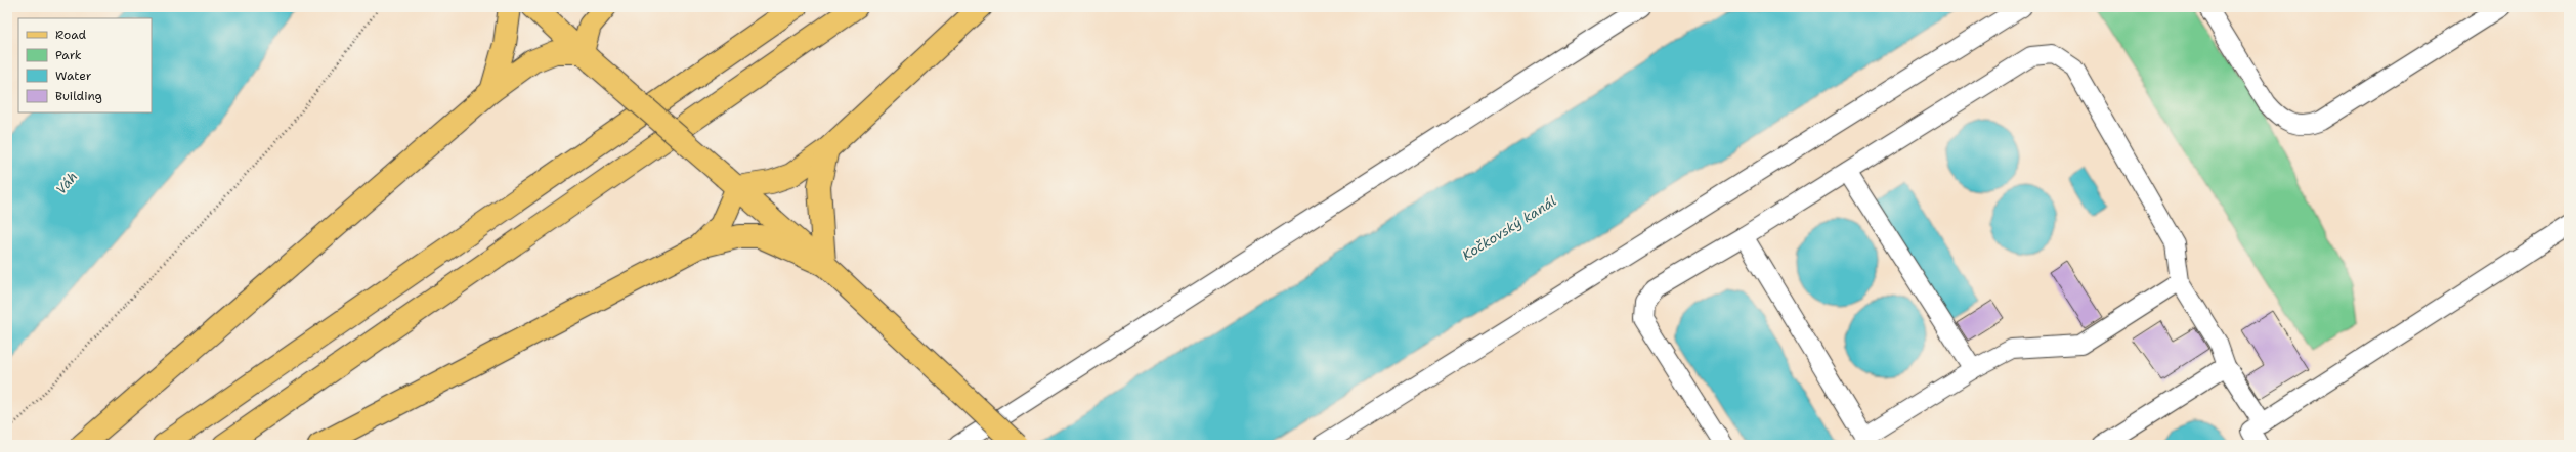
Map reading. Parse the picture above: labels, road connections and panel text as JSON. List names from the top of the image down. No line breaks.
{"water":["Váh","Kočkovský kanál"],"legend":["Road","Park","Water","Building"]}
